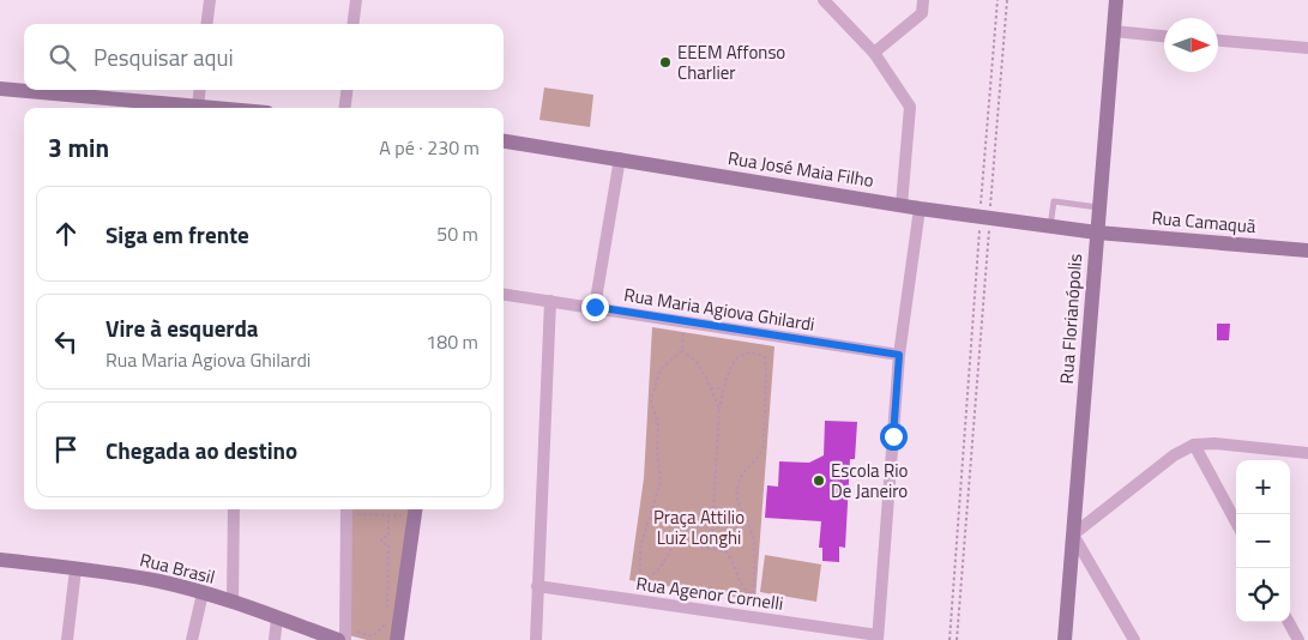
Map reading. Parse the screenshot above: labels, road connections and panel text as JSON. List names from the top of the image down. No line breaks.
{"streets":{"street":["Rua José Maia Filho","Rua Camaquã","Rua Maria Agiova Ghilardi","Rua Florianópolis","Rua Brasil","Rua Agenor Cornelli"]},"crossings":[["Rua José Maia Filho","Rua Camaquã"],["Rua José Maia Filho","Rua Florianópolis"],["Rua Camaquã","Rua Florianópolis"]],"parks":["Praça Attilio Luiz Longhi"],"places":["EEEM Affonso Charlier","Escola Rio De Janeiro"],"north":"right","page":{"search":"Pesquisar aqui","heading":["3 min","A pé · 230 m"],"list":[["Siga em frente","50 m"],["Vire à esquerda","Rua Maria Agiova Ghilardi","180 m"],"Chegada ao destino"],"map_buttons":["+","−"]}}
